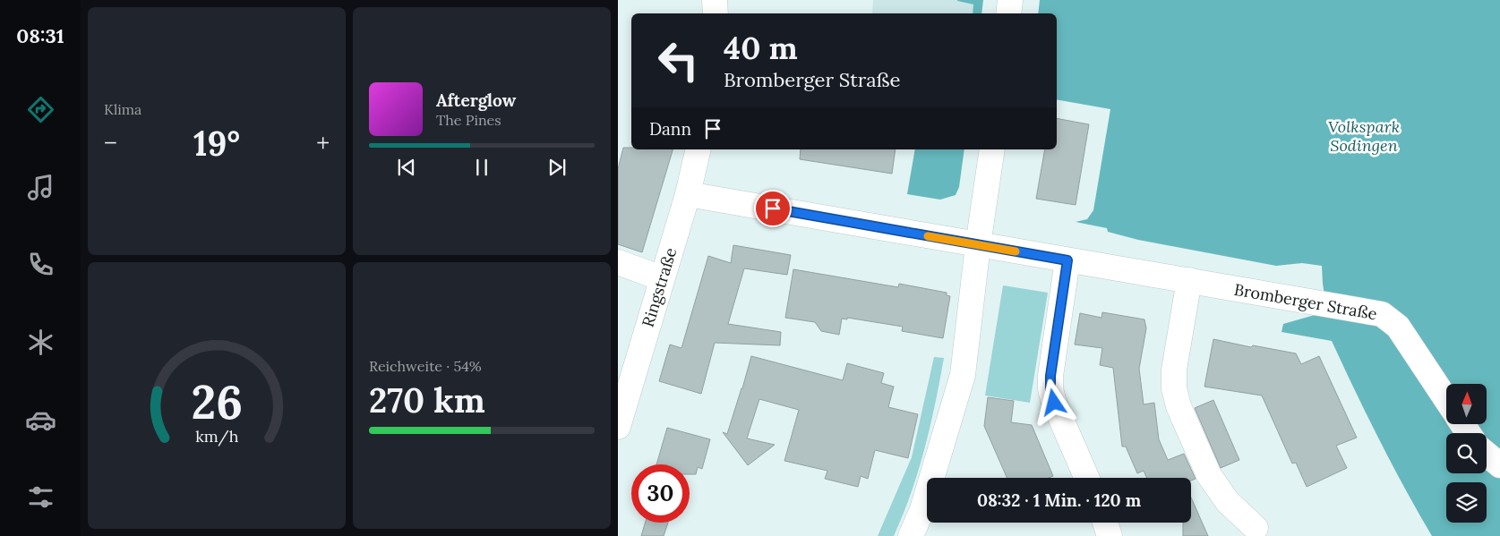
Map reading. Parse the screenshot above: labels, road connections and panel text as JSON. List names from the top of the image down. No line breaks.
{"streets":{"street":["Ringstraße","Bromberger Straße"]},"crossings":[["Ringstraße","Bromberger Straße"]],"parks":["Volkspark Sodingen"],"north":"top","page":{"tabs":"08:31","tile":["Klima",["Reichweite · 54%","270 km"]],"turn":["40 m","Bromberger Straße"],"song":["Afterglow","The Pines"],"then":"Dann","heat":["−","19°","+"],"limit":"30","trip":"08:32 · 1 Min. · 120 m","gauge":["26","km/h"]}}
